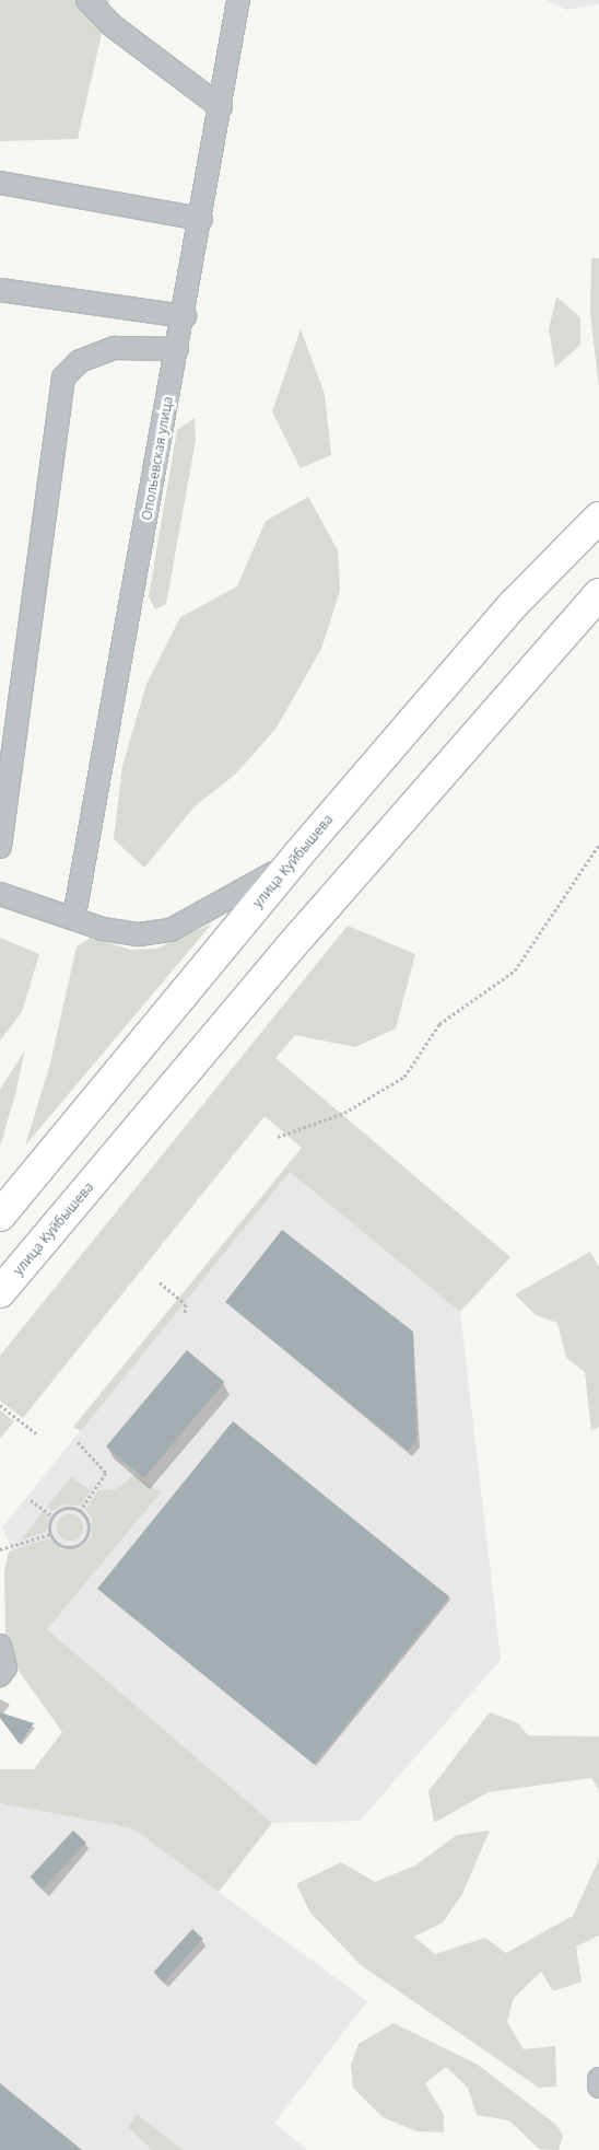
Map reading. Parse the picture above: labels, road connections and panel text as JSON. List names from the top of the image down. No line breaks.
{"streets":{"highway":["улица Куйбышева"],"street":["Опольевская улица"]}}
